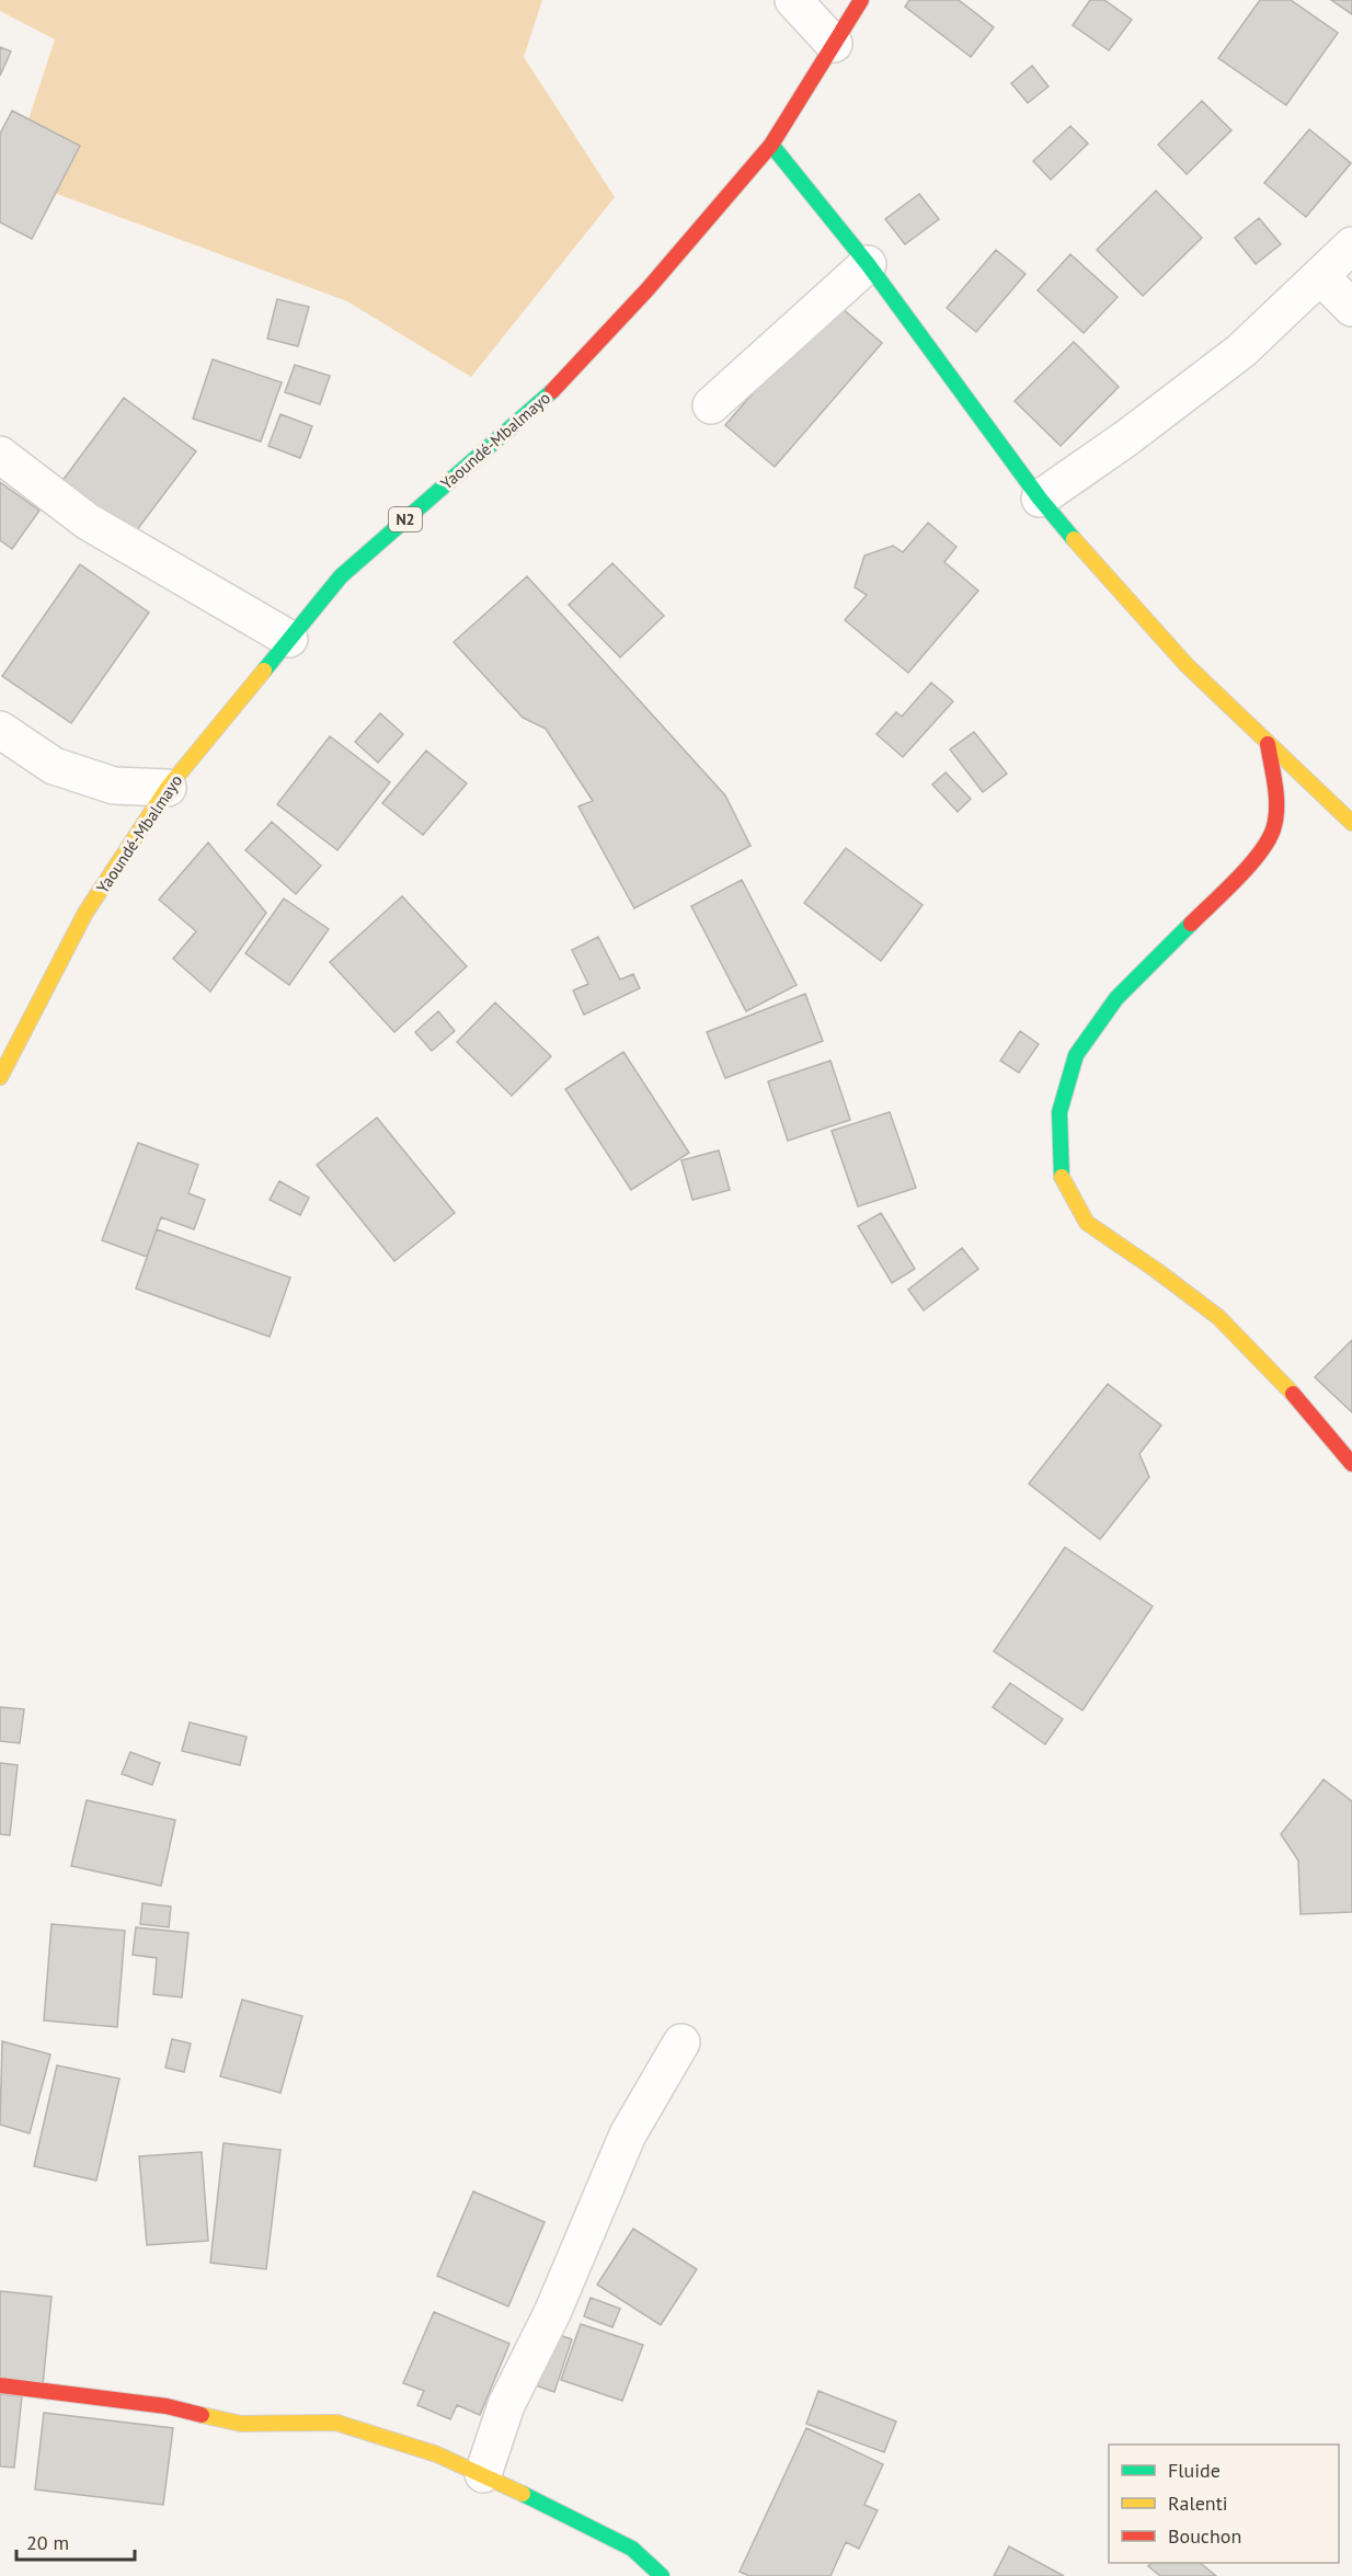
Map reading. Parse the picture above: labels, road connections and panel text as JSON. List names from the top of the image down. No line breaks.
{"streets":{"main road":["Yaoundé-Mbalmayo","N2"]},"legend":["Fluide","Ralenti","Bouchon"],"scale_bar":"20 m"}
